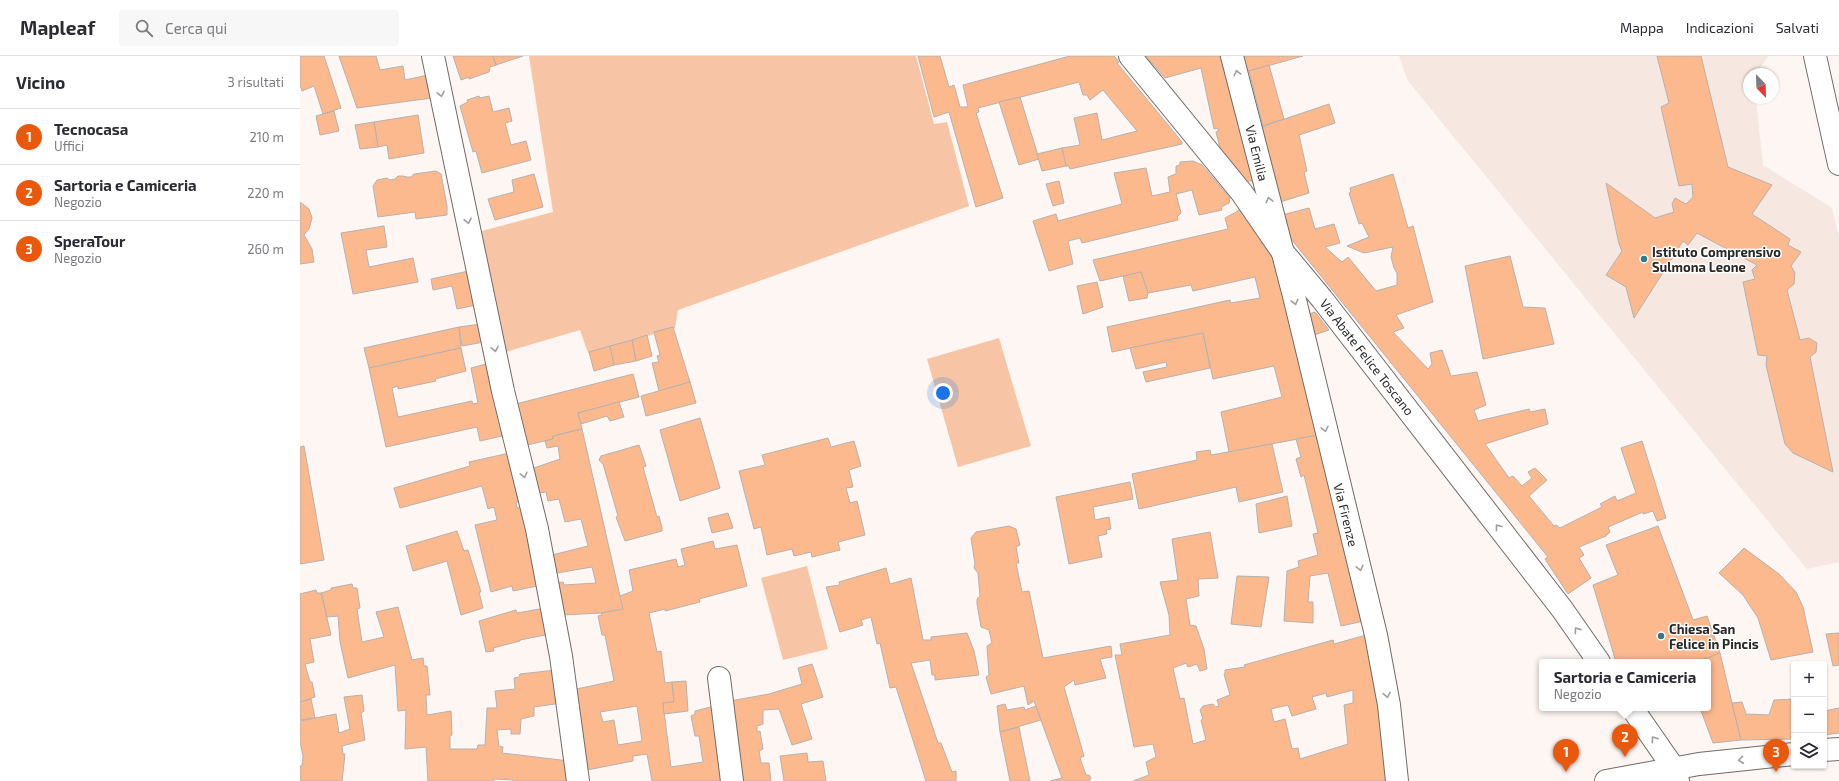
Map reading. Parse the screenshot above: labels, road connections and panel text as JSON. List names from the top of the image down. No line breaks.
{"streets":{"street":["Via Emilia","Via Abate Felice Toscano","Via Firenze"]},"crossings":[["Via Emilia","Via Abate Felice Toscano"],["Via Emilia","Via Firenze"],["Via Abate Felice Toscano","Via Firenze"]],"one_way":["Via Emilia","Via Abate Felice Toscano","Via Firenze"],"places":["Istituto Comprensivo Sulmona Leone","Chiesa San Felice in Pincis"],"north":"bottom right","page":{"header":"Mapleaf","search":"Cerca qui","nav":["Mappa","Indicazioni","Salvati"],"heading":["Vicino","3 risultati"],"list":[{"mark":"1","name":"Tecnocasa","note":"Uffici","value":"210 m"},{"mark":"2","name":"Sartoria e Camiceria","note":"Negozio","value":"220 m"},{"mark":"3","name":"SperaTour","note":"Negozio","value":"260 m"}],"popup":["Sartoria e Camiceria","Negozio"],"map_buttons":["+","−"],"pins":["2","1","3"]}}
